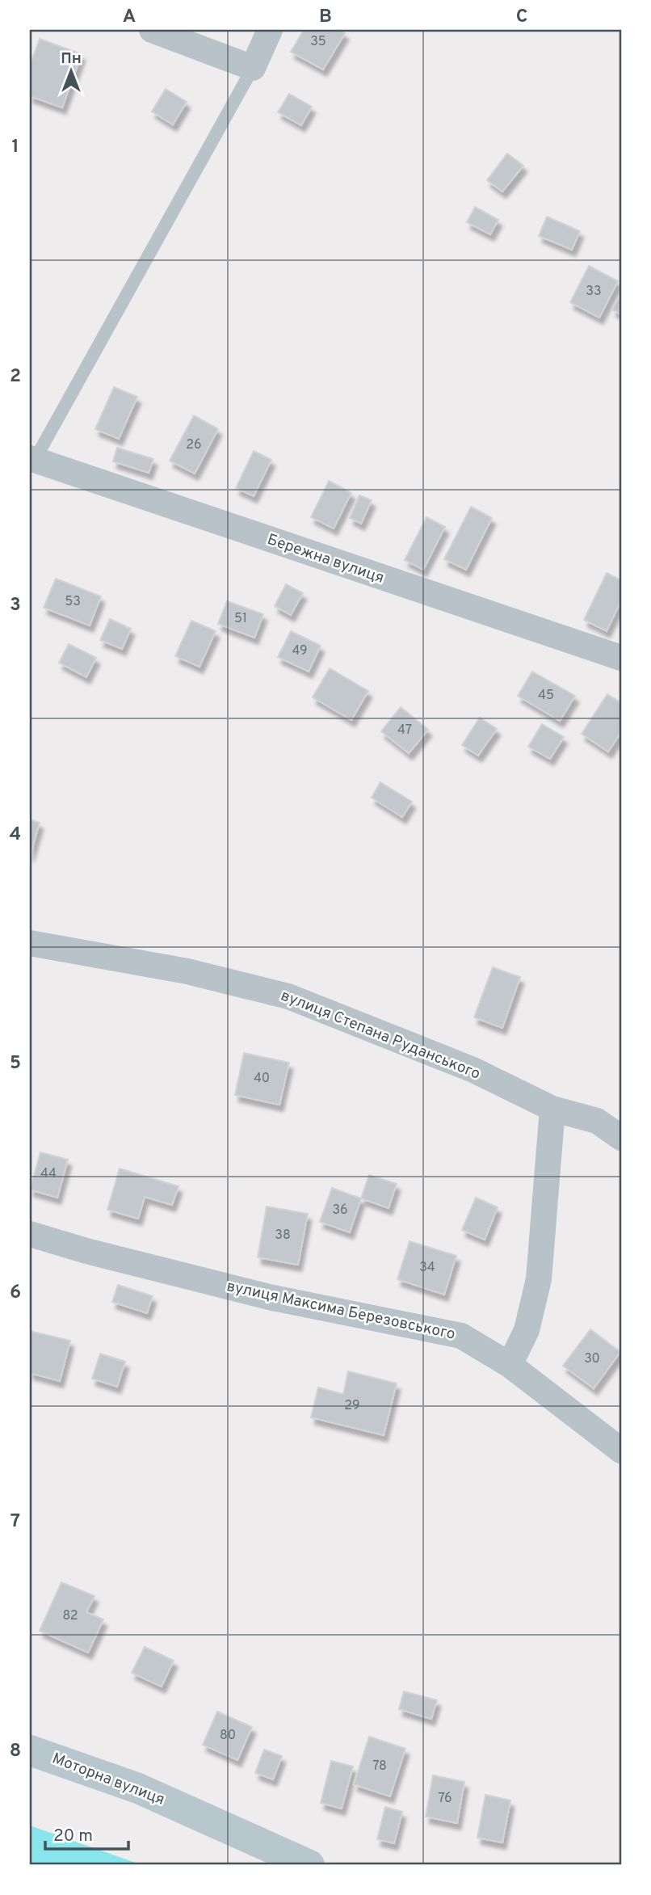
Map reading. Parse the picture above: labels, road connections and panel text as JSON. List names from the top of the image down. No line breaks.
{"streets":{"street":["Бережна вулиця","вулиця Степана Руданського","вулиця Максима Березовського","Моторна вулиця"]},"house_numbers":["35","33","26","53","51","49","45","47","40","44","36","38","34","30","29","82","80","78","76"],"scale_bar":"20 m","north":"top","grid":{"columns":["A","B","C"],"rows":["1","2","3","4","5","6","7","8"]}}
